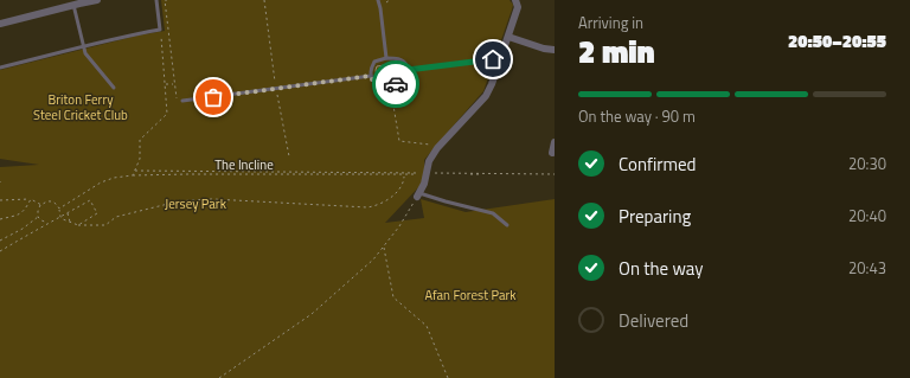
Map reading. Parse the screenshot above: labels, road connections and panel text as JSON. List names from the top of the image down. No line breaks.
{"streets":{"path":["The Incline"]},"parks":["Briton Ferry Steel Cricket Club","Jersey Park","Afan Forest Park"],"page":{"heading":["2 min","Arriving in","20:50–20:55"],"bar":"On the way · 90 m","list":[["Confirmed","20:30"],["Preparing","20:40"],["On the way","20:43"],"Delivered"]}}
